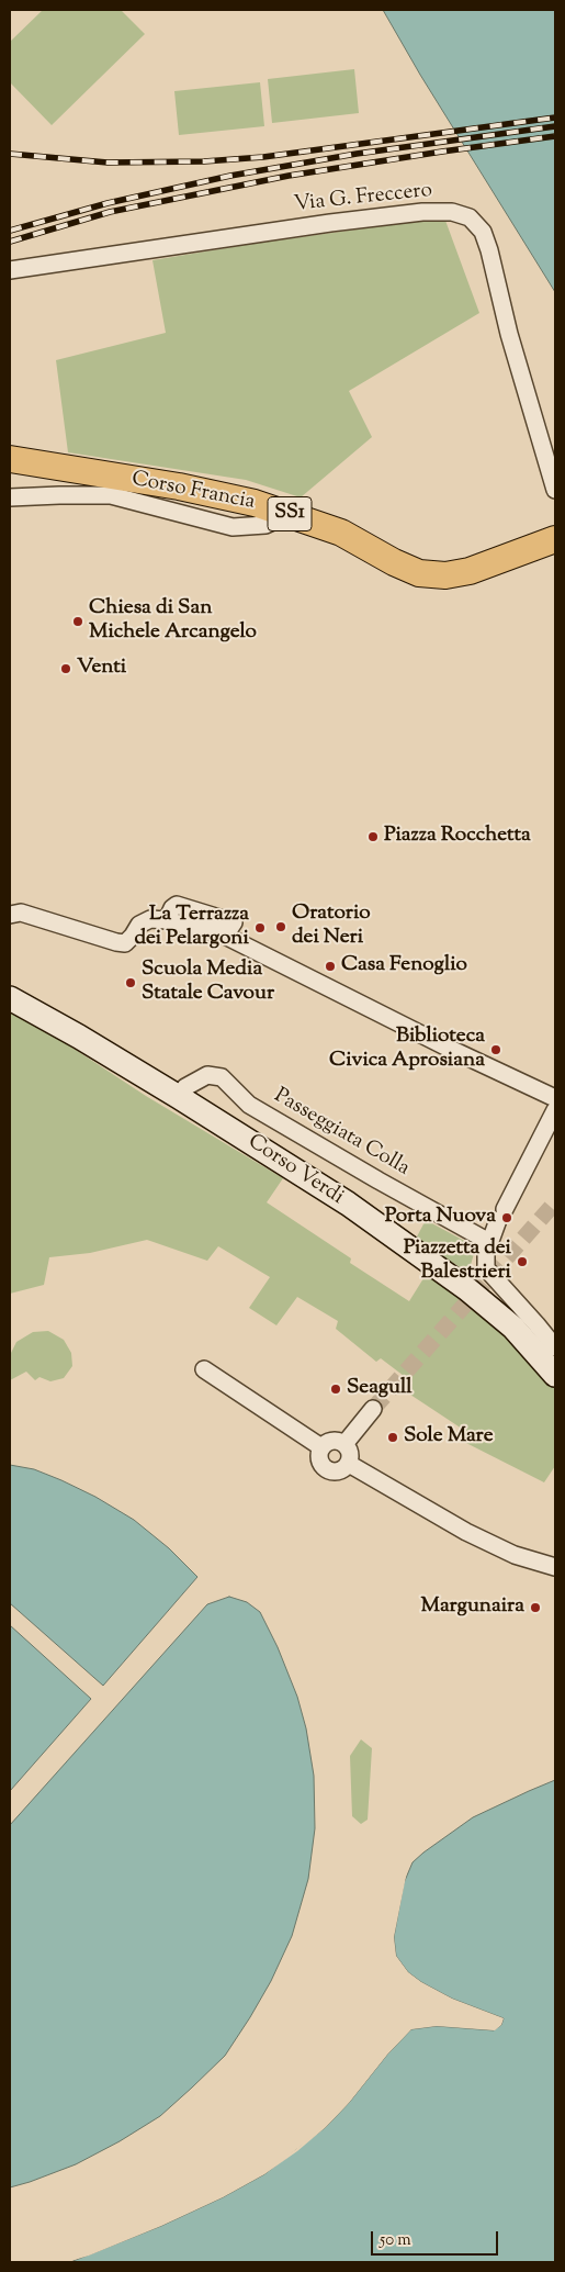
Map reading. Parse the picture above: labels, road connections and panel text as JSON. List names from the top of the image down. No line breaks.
{"streets":{"main road":["Corso Francia","SS1","Corso Verdi"],"street":["Via G. Freccero","Passeggiata Colla"]},"crossings":[["Passeggiata Colla","Corso Verdi"]],"places":["Chiesa di San Michele Arcangelo","Venti","Piazza Rocchetta","Oratorio dei Neri","La Terrazza dei Pelargoni","Casa Fenoglio","Scuola Media Statale Cavour","Biblioteca Civica Aprosiana","Porta Nuova","Piazzetta dei Balestrieri","Seagull","Sole Mare","Margunaira"],"scale_bar":"50 m"}
